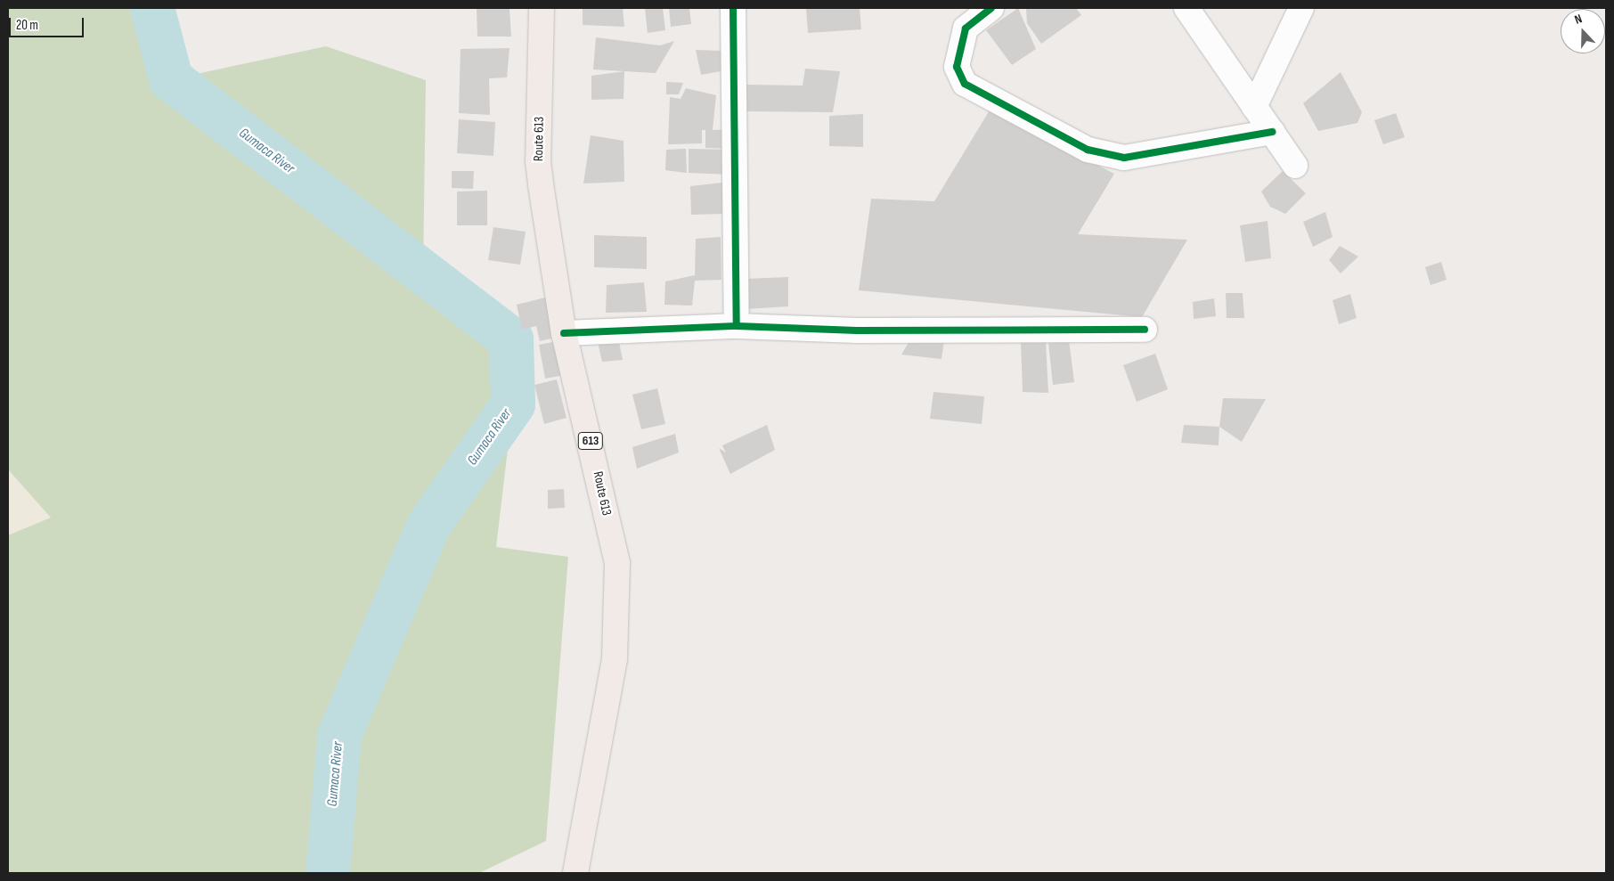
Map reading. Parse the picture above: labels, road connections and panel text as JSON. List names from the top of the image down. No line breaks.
{"streets":{"main road":["Route 613","613"]},"water":["Gumaca River"],"scale_bar":"20 m","north":"top"}
